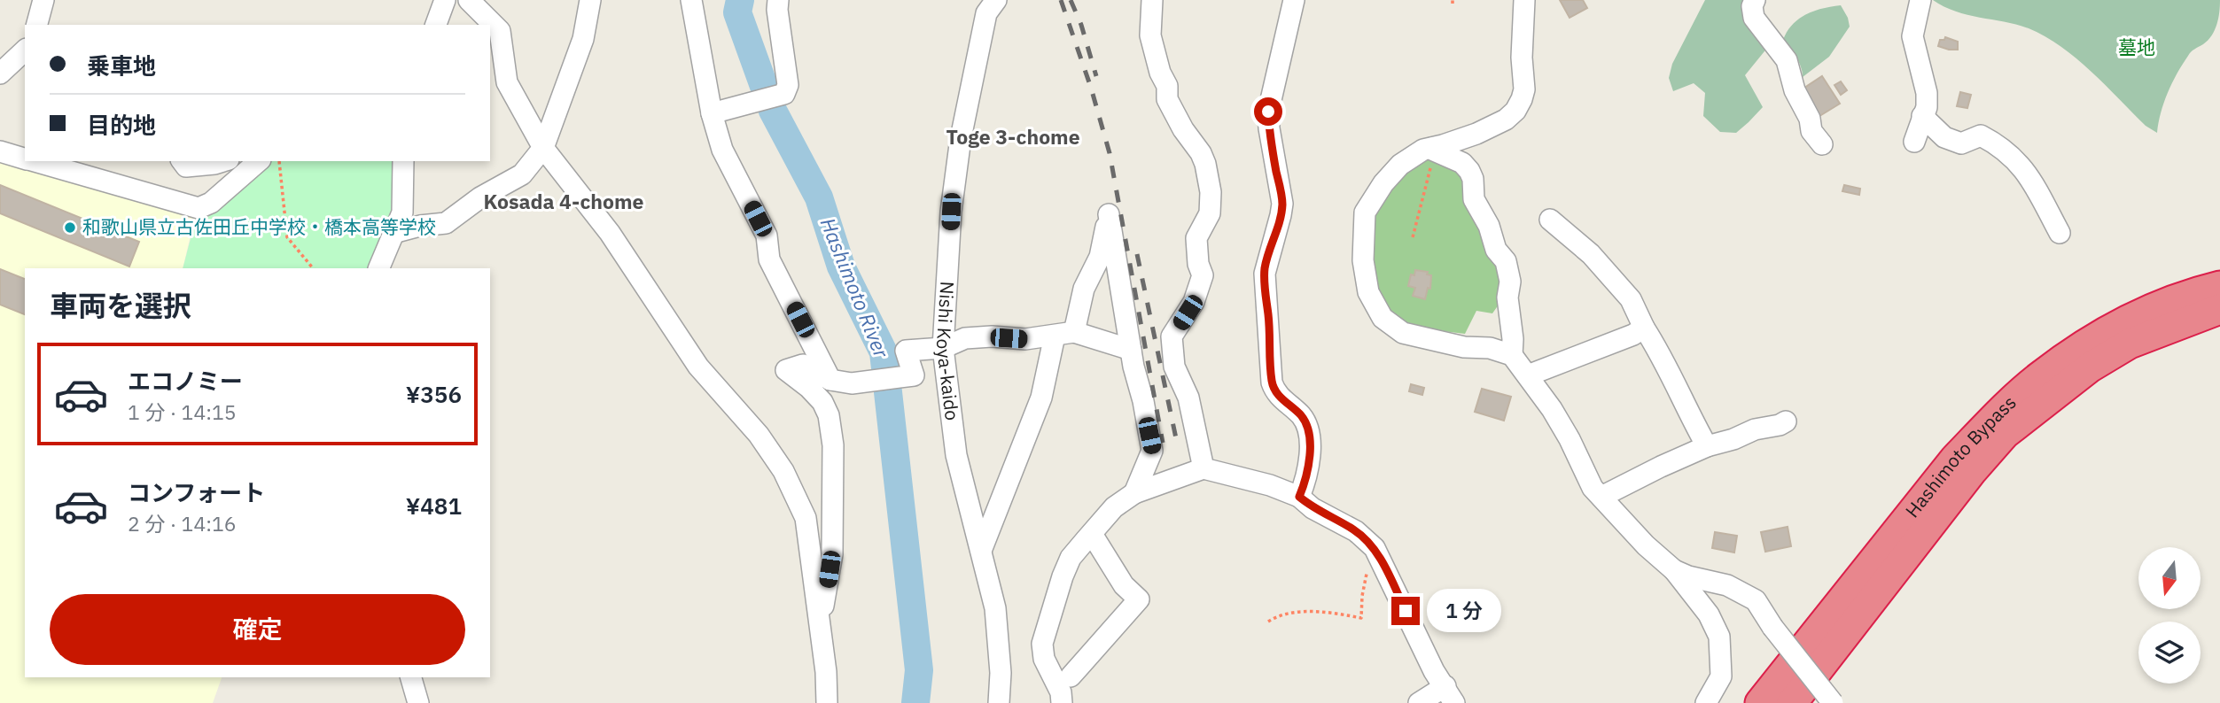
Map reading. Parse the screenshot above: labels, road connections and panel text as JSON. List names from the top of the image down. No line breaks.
{"streets":{"highway":["Hashimoto Bypass"],"street":["Nishi Koya-kaido"]},"districts":["Toge 3-chome","Kosada 4-chome"],"water":["Hashimoto River"],"parks":["墓地"],"places":["和歌山県立古佐田丘中学校・橋本高等学校"],"north":"bottom","page":{"banner":["乗車地","目的地"],"heading":"車両を選択","list":[{"name":"エコノミー","note":"1 分 · 14:15","value":"¥356"},{"name":"コンフォート","note":"2 分 · 14:16","value":"¥481"}],"buttons":"確定","bubble":"1 分"}}
